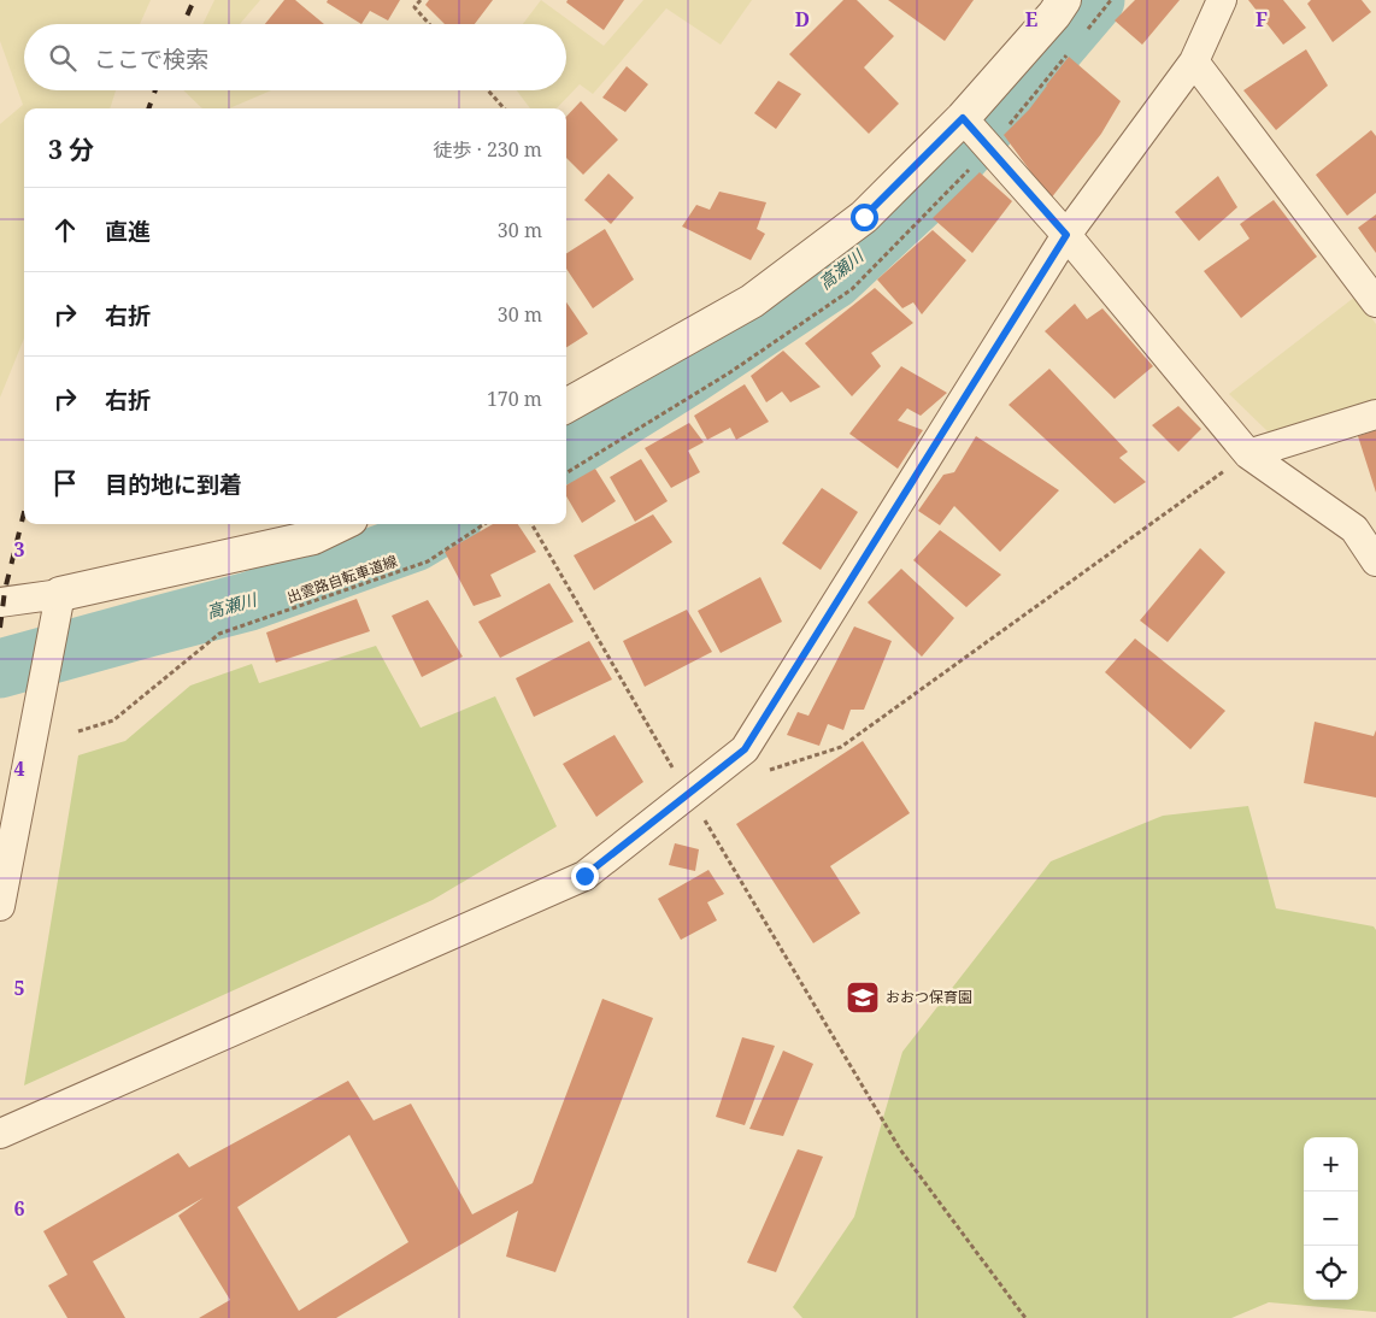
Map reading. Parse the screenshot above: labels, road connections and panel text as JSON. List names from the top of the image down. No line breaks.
{"streets":{"path":["出雲路自転車道線"]},"water":["高瀬川"],"places":{"school or university":["おおつ保育園"]},"page":{"search":"ここで検索","heading":["3 分","徒歩 · 230 m"],"list":[["直進","30 m"],["右折","30 m"],["右折","170 m"],"目的地に到着"],"map_buttons":["+","−"]},"grid":{"columns":["D","E","F"],"rows":["3","4","5","6"]}}
